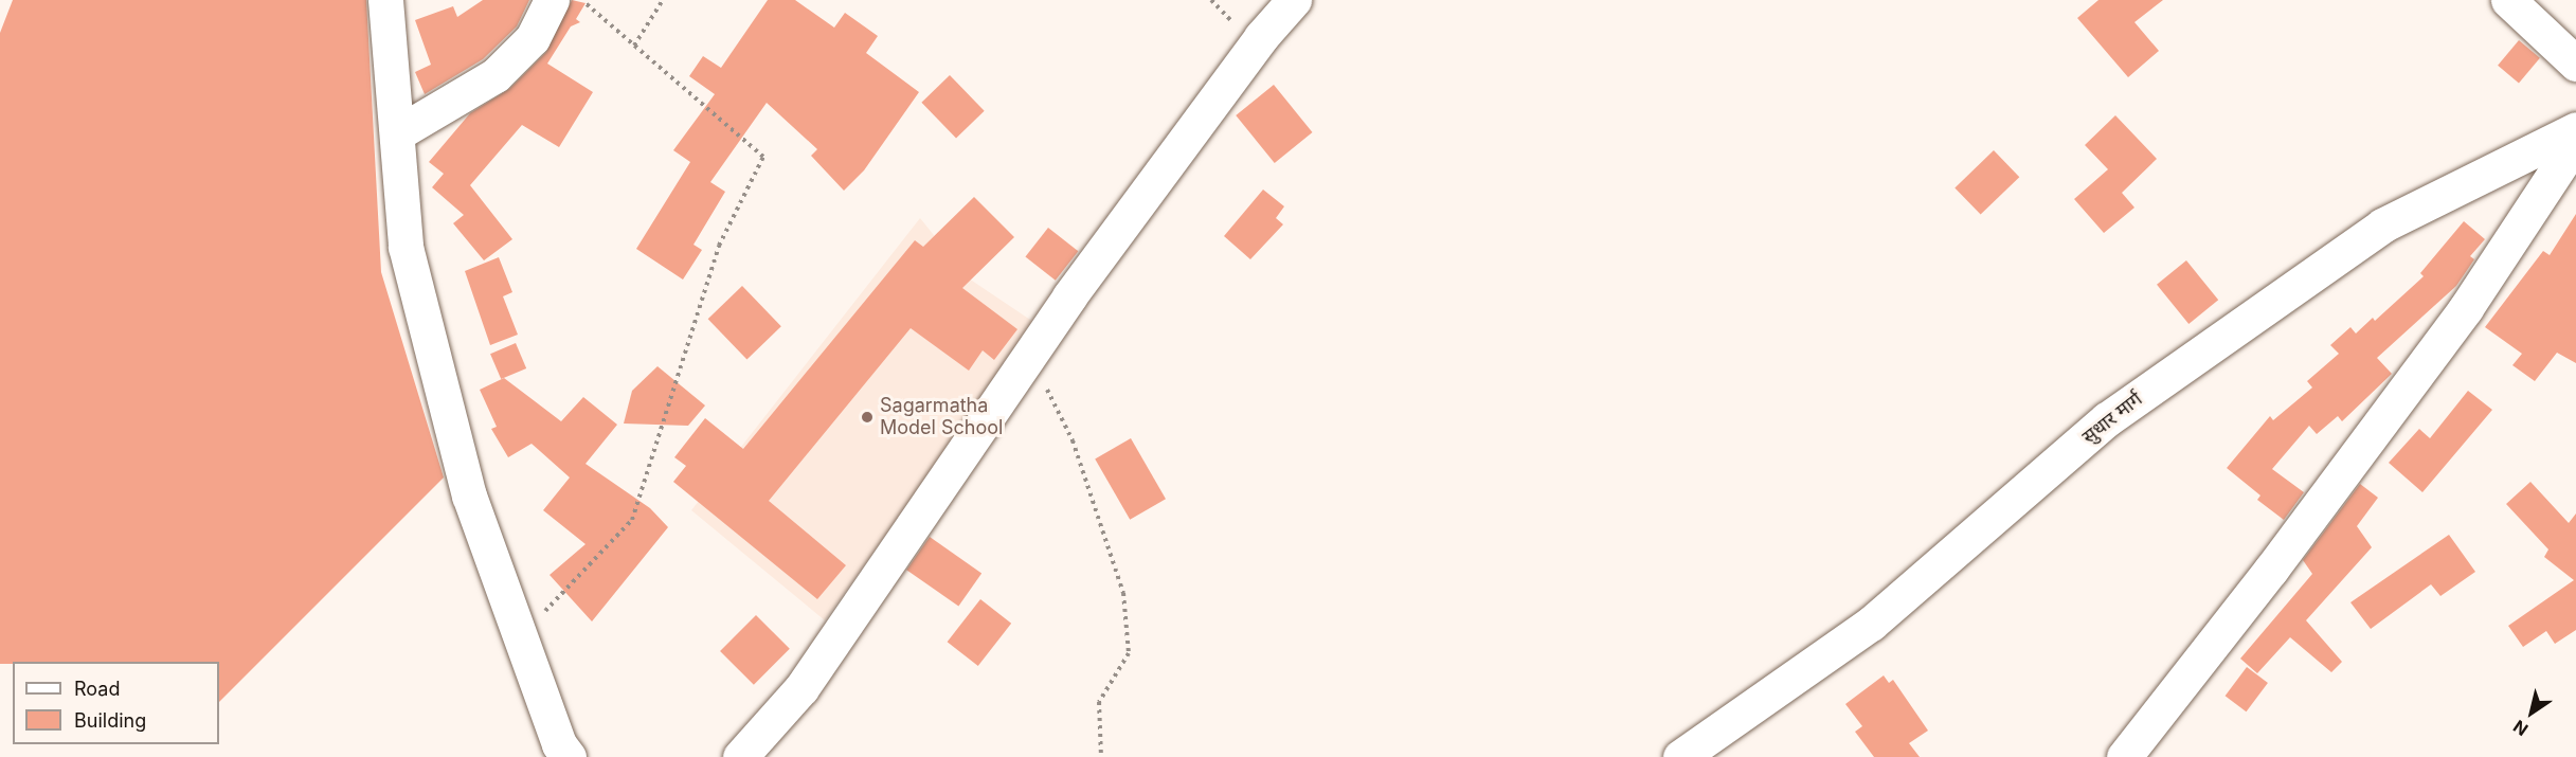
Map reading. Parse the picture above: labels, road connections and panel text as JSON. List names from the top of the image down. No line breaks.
{"streets":{"street":["सुधार मार्ग"]},"places":["Sagarmatha Model School"],"legend":["Road","Building"],"north":"bottom left"}
